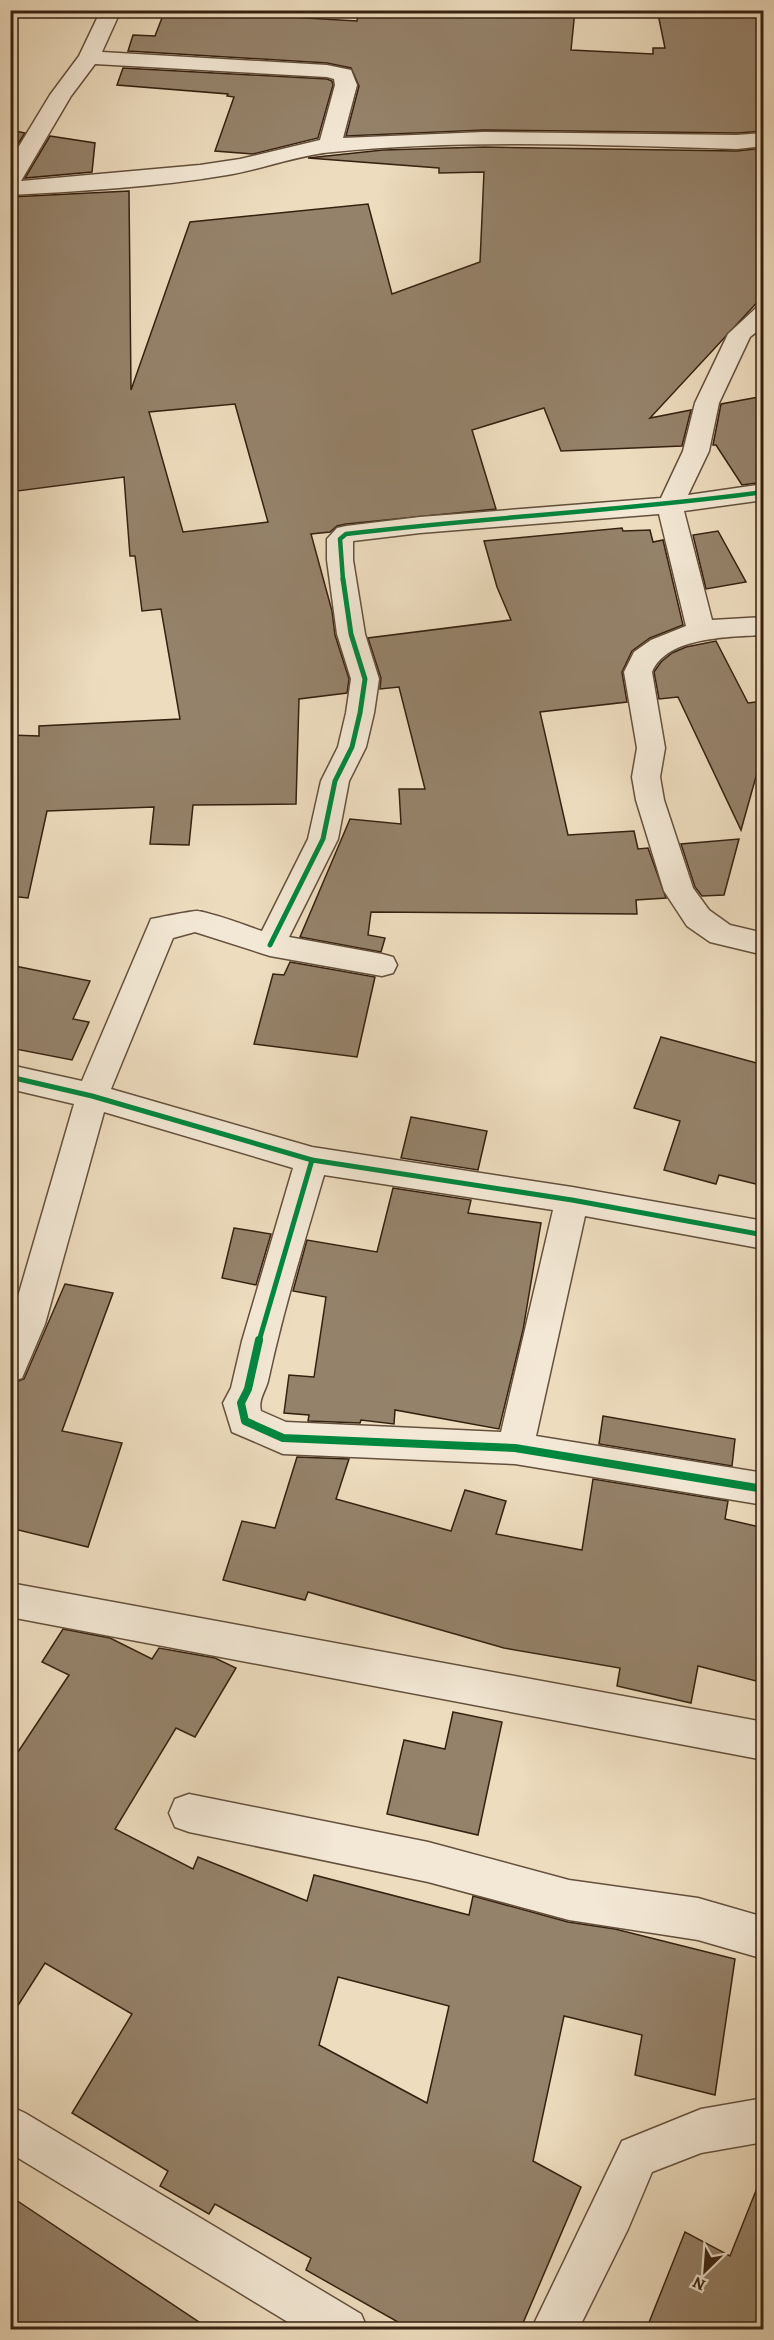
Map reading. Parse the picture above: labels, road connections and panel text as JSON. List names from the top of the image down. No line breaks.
{"north":"bottom left"}
